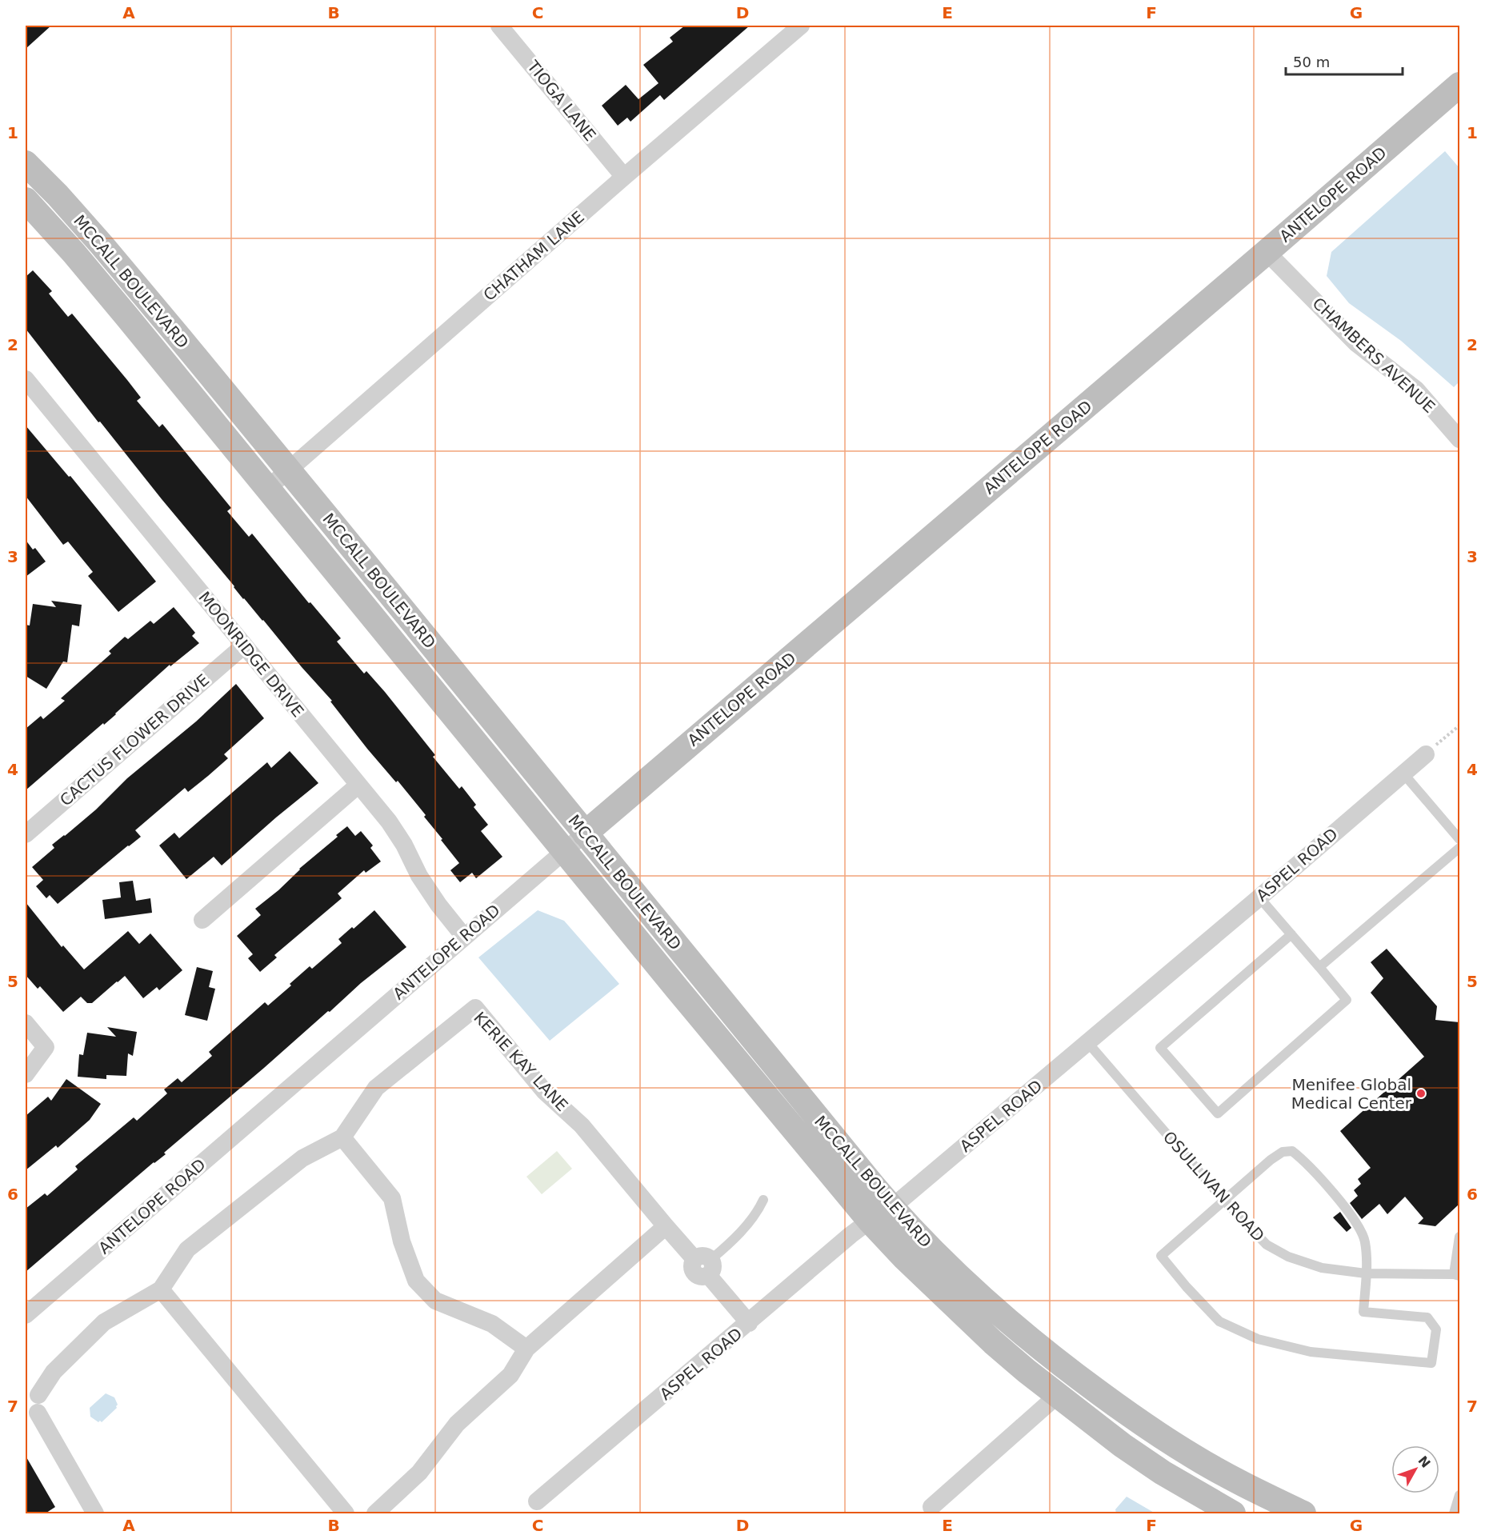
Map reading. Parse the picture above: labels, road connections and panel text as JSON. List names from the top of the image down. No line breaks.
{"streets":{"main road":["ANTELOPE ROAD","MCCALL BOULEVARD"],"street":["TIOGA LANE","CHATHAM LANE","CHAMBERS AVENUE","MOONRIDGE DRIVE","CACTUS FLOWER DRIVE","ASPEL ROAD","KERIE KAY LANE"],"lane":["OSULLIVAN ROAD"]},"crossings":[["TIOGA LANE","CHATHAM LANE"],["ANTELOPE ROAD","MCCALL BOULEVARD"],["ANTELOPE ROAD","CHAMBERS AVENUE"],["ANTELOPE ROAD","MOONRIDGE DRIVE"],["CHATHAM LANE","MCCALL BOULEVARD"],["MCCALL BOULEVARD","ASPEL ROAD"],["MOONRIDGE DRIVE","CACTUS FLOWER DRIVE"],["ASPEL ROAD","OSULLIVAN ROAD"]],"places":["Menifee Global Medical Center"],"scale_bar":"50 m","north":"top right","grid":{"columns":["A","B","C","D","E","F","G"],"rows":["1","2","3","4","5","6","7"]}}
